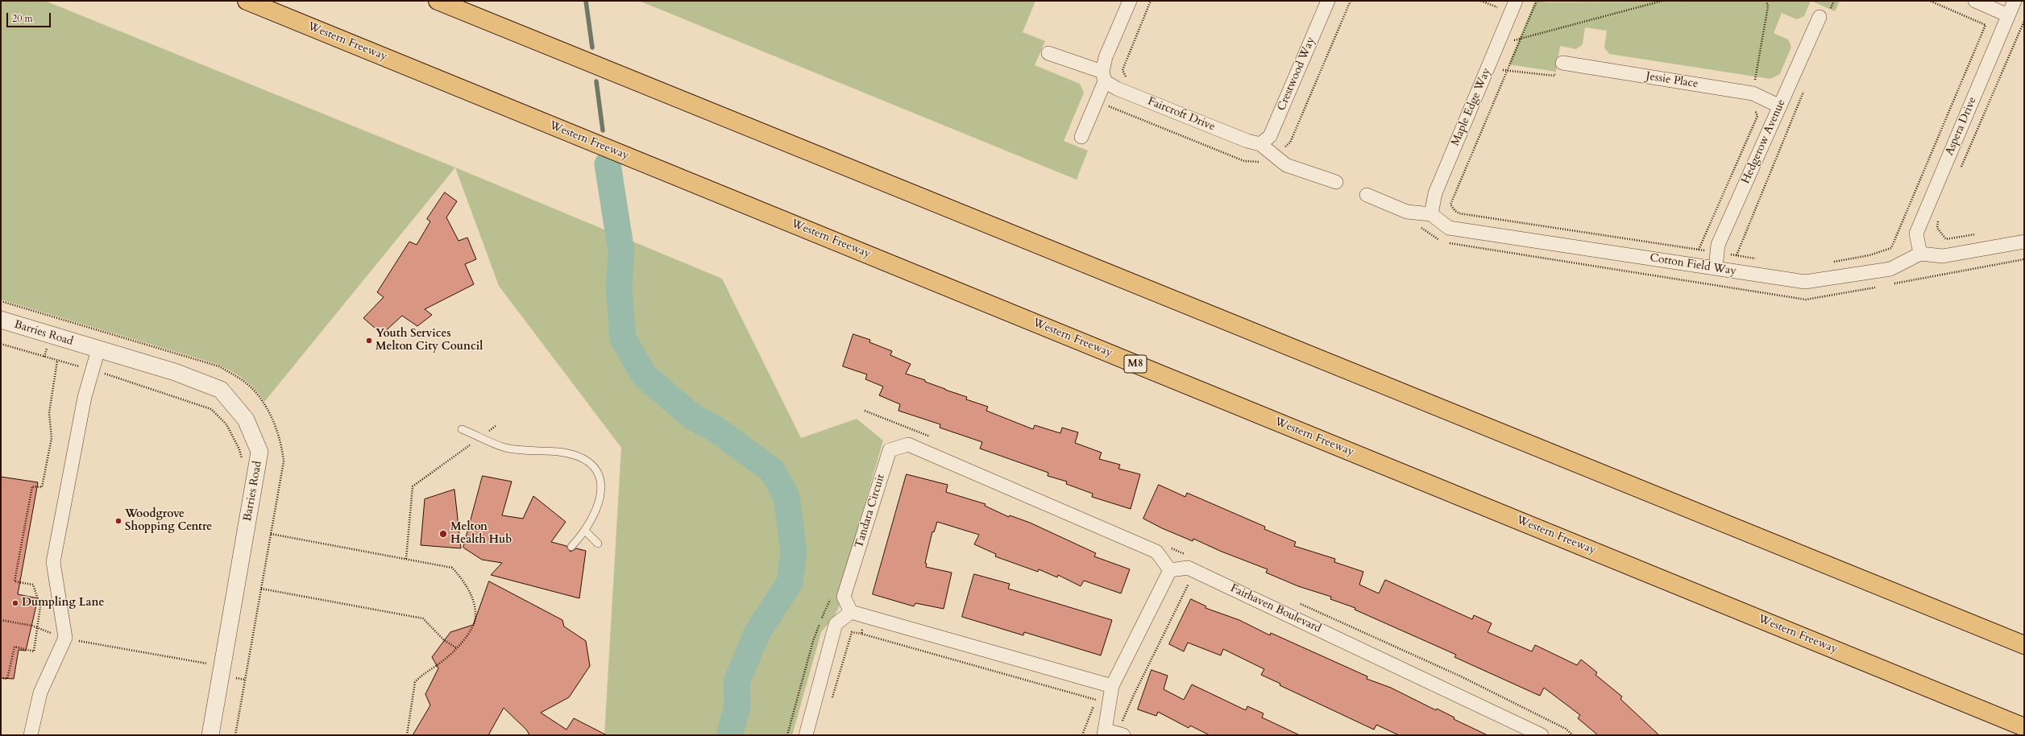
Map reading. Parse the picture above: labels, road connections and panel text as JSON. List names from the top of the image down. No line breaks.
{"streets":{"highway":["Western Freeway","M8"],"street":["Crestwood Way","Jessie Place","Maple Edge Way","Faircroft Drive","Aspera Drive","Hedgerow Avenue","Cotton Field Way","Barries Road","Tandara Circuit","Fairhaven Boulevard"]},"crossings":[["Crestwood Way","Faircroft Drive"],["Jessie Place","Hedgerow Avenue"],["Maple Edge Way","Cotton Field Way"],["Aspera Drive","Cotton Field Way"],["Hedgerow Avenue","Cotton Field Way"],["Tandara Circuit","Fairhaven Boulevard"]],"places":["Youth Services Melton City Council","Woodgrove Shopping Centre","Melton Health Hub","Dumpling Lane"],"scale_bar":"20 m"}
